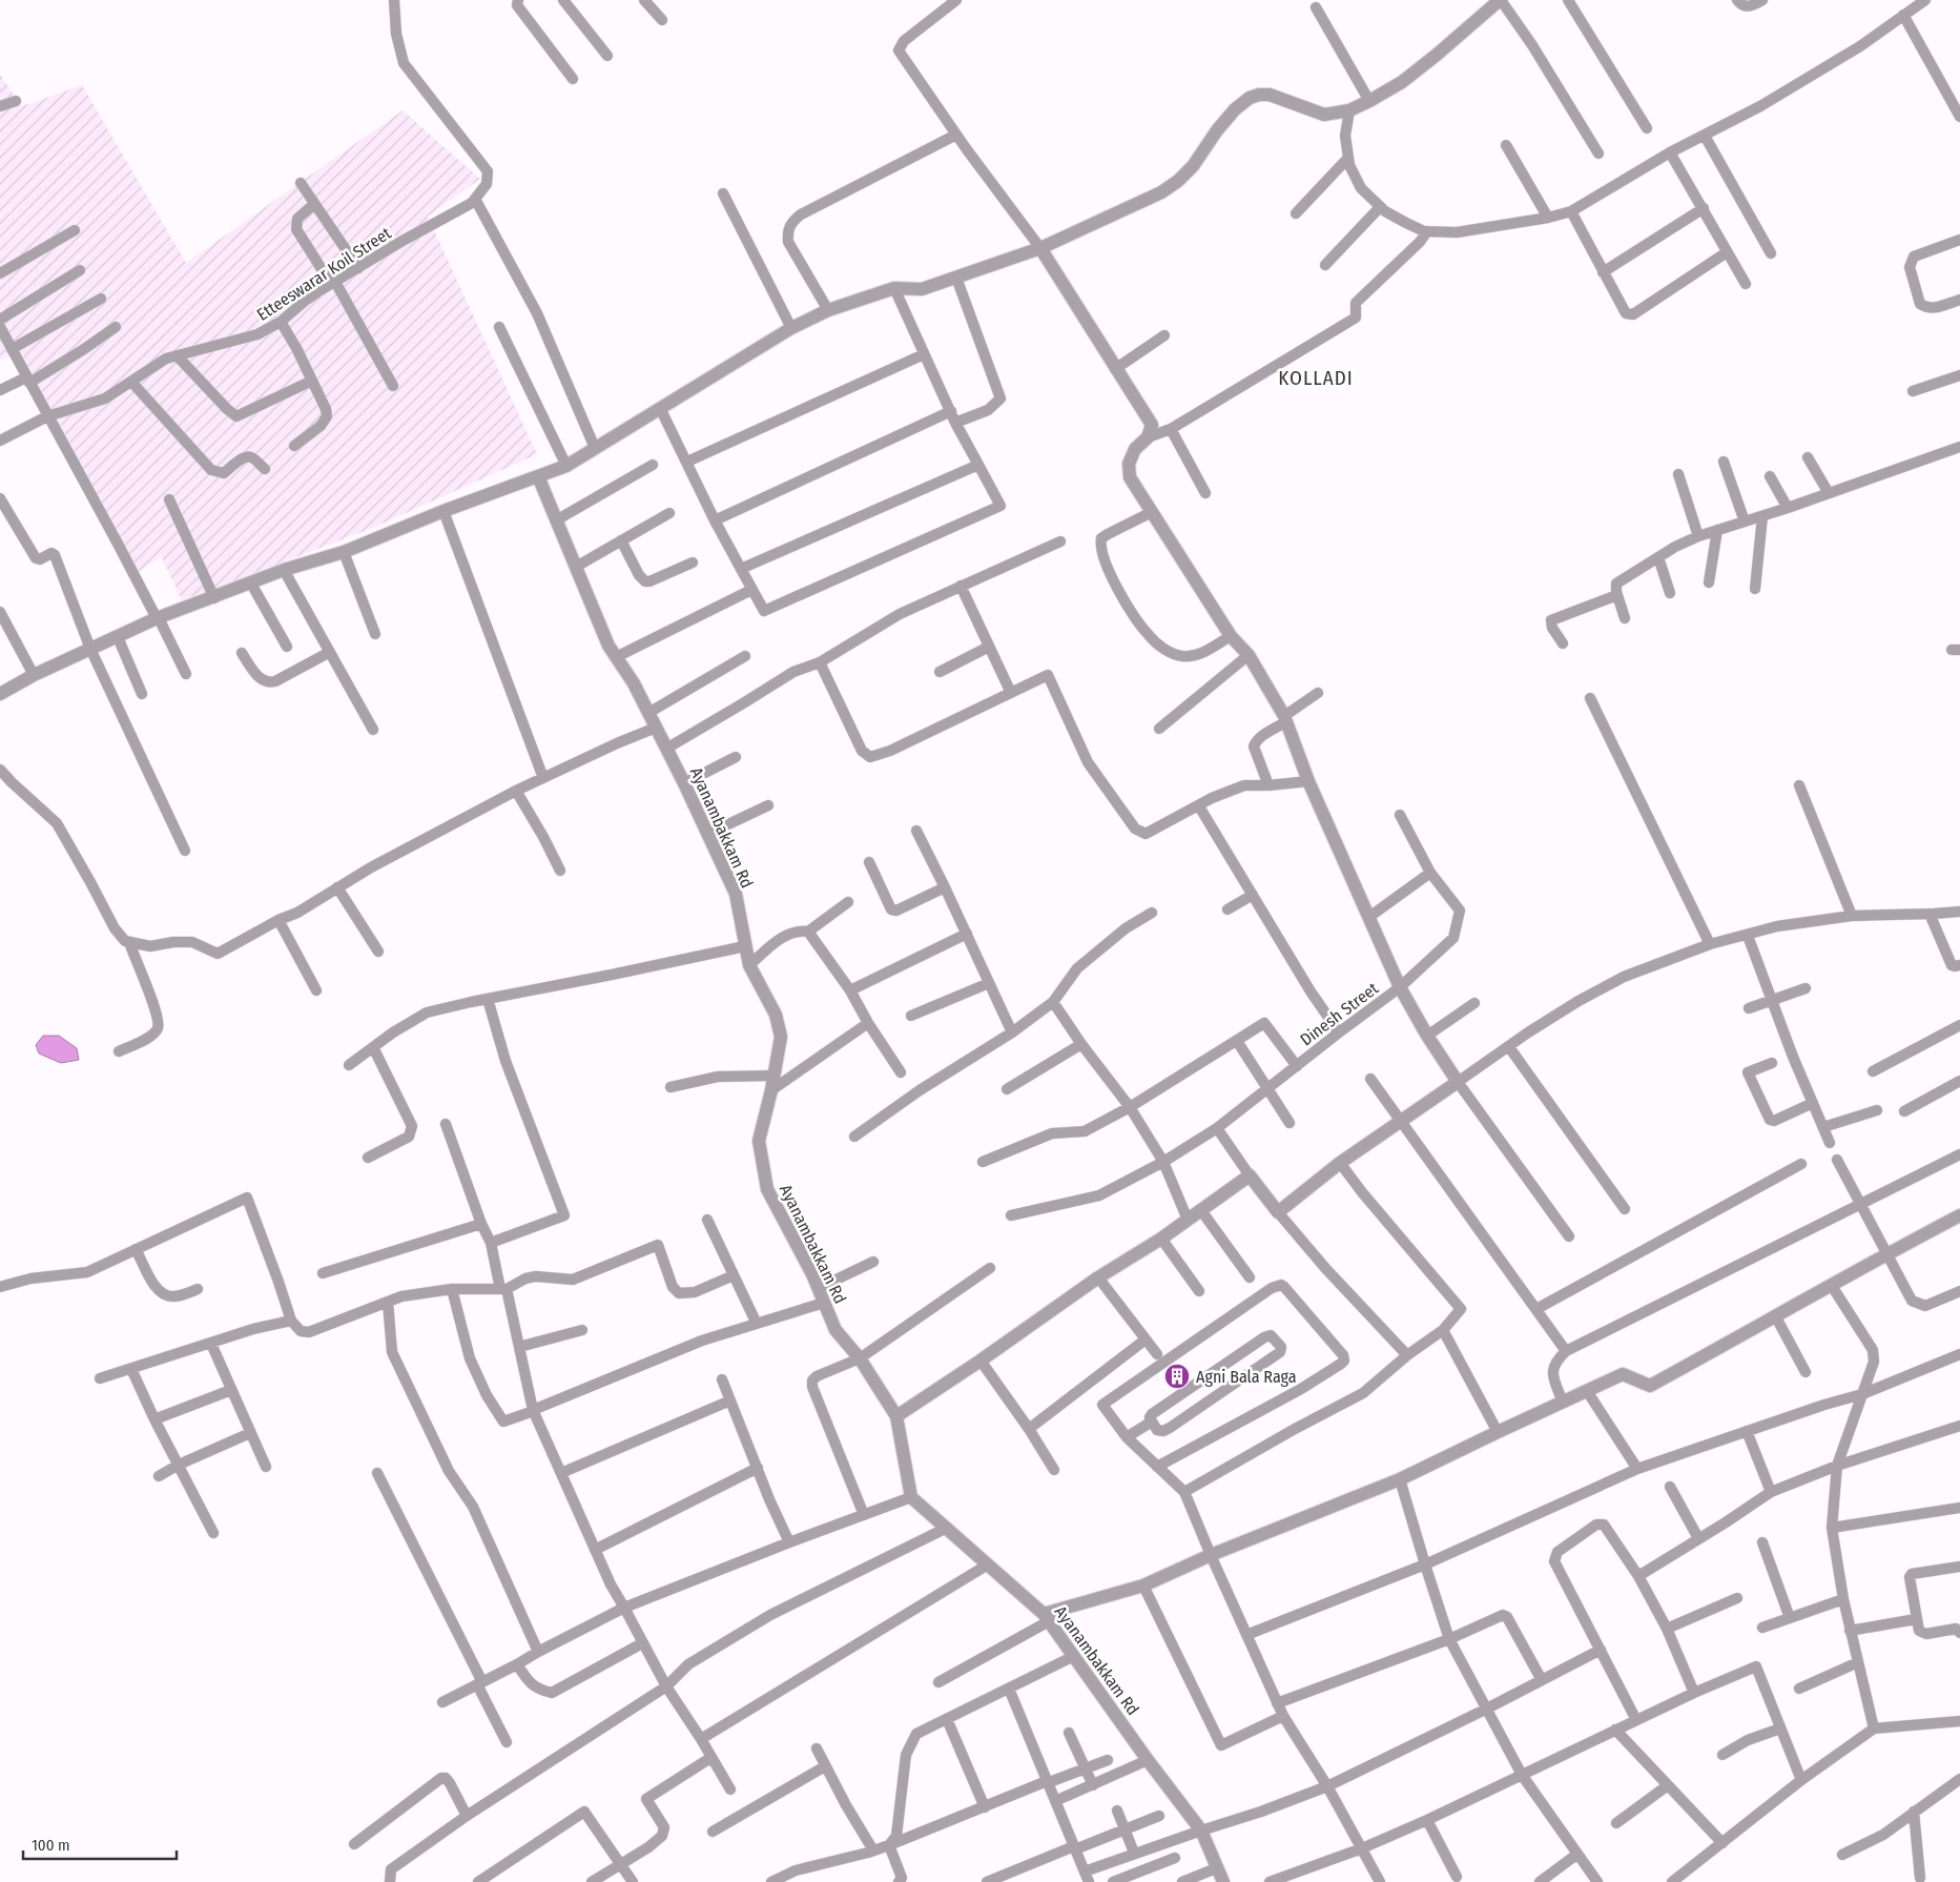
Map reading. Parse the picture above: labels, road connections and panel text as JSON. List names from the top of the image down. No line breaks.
{"streets":{"street":["Etteeswarar Koil Street","Ayanambakkam Rd","Dinesh Street"]},"districts":["KOLLADI"],"places":{"building":["Agni Bala Raga"]},"scale_bar":"100 m"}
